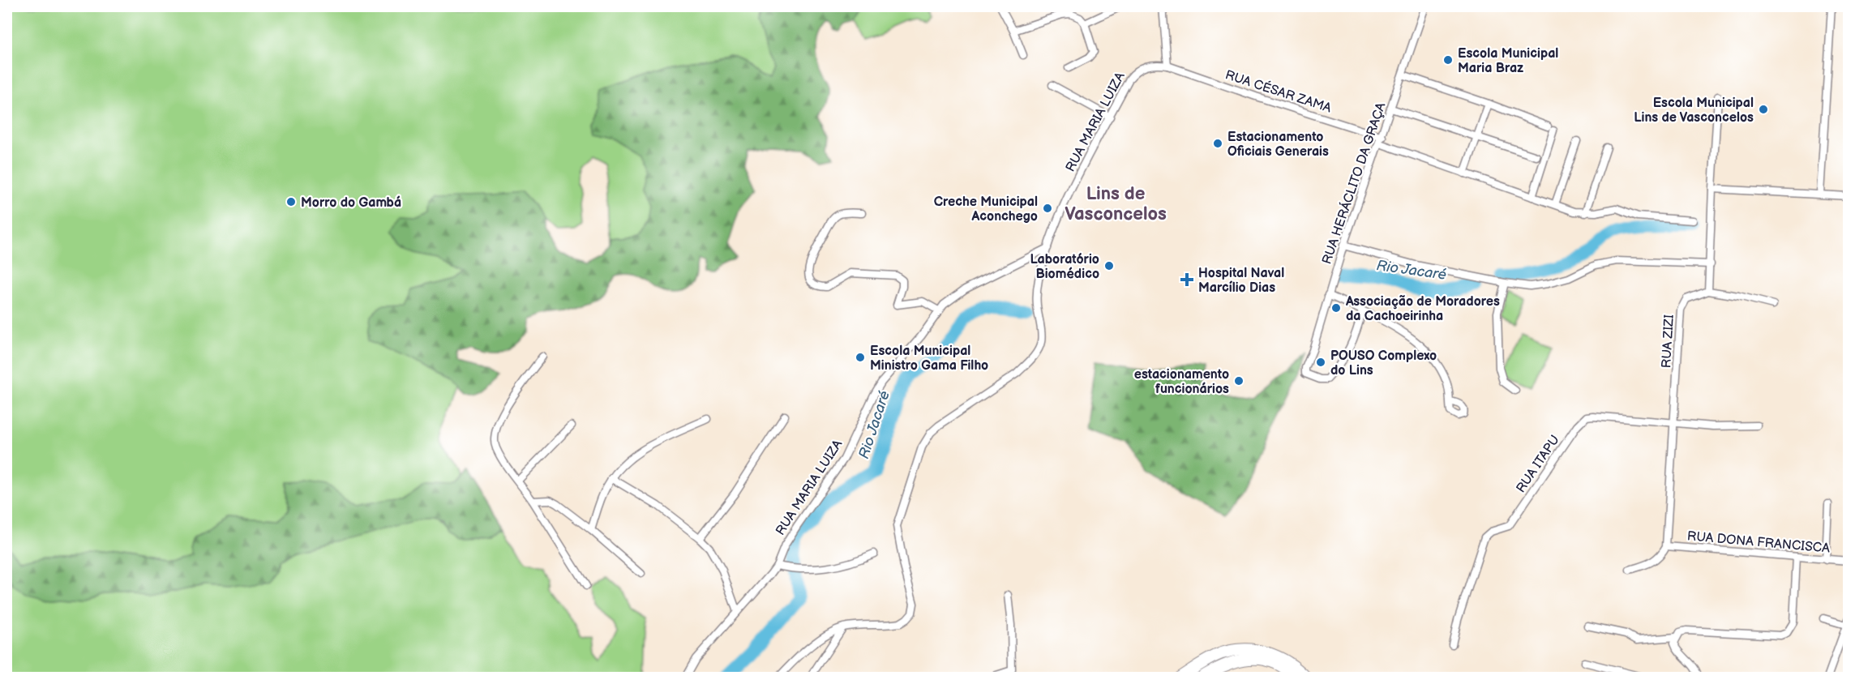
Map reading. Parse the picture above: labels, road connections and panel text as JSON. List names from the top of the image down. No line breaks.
{"streets":{"street":["RUA CÉSAR ZAMA","RUA MARIA LUIZA","RUA HERÁCLITO DA GRAÇA","RUA ZIZI","RUA ITAPU","RUA DONA FRANCISCA"]},"crossings":[["RUA CÉSAR ZAMA","RUA MARIA LUIZA"],["RUA CÉSAR ZAMA","RUA HERÁCLITO DA GRAÇA"],["RUA ZIZI","RUA ITAPU"],["RUA ZIZI","RUA DONA FRANCISCA"]],"districts":["Lins de Vasconcelos"],"water":["Rio Jacaré"],"places":{"other":["Escola Municipal Maria Braz","Escola Municipal Lins de Vasconcelos","Estacionamento Oficiais Generais","Morro do Gambá","Creche Municipal Aconchego","Laboratório Biomédico","Associação de Moradores da Cachoeirinha","Escola Municipal Ministro Gama Filho","POUSO Complexo do Lins","estacionamento funcionários"],"health":["Hospital Naval Marcílio Dias"]}}
